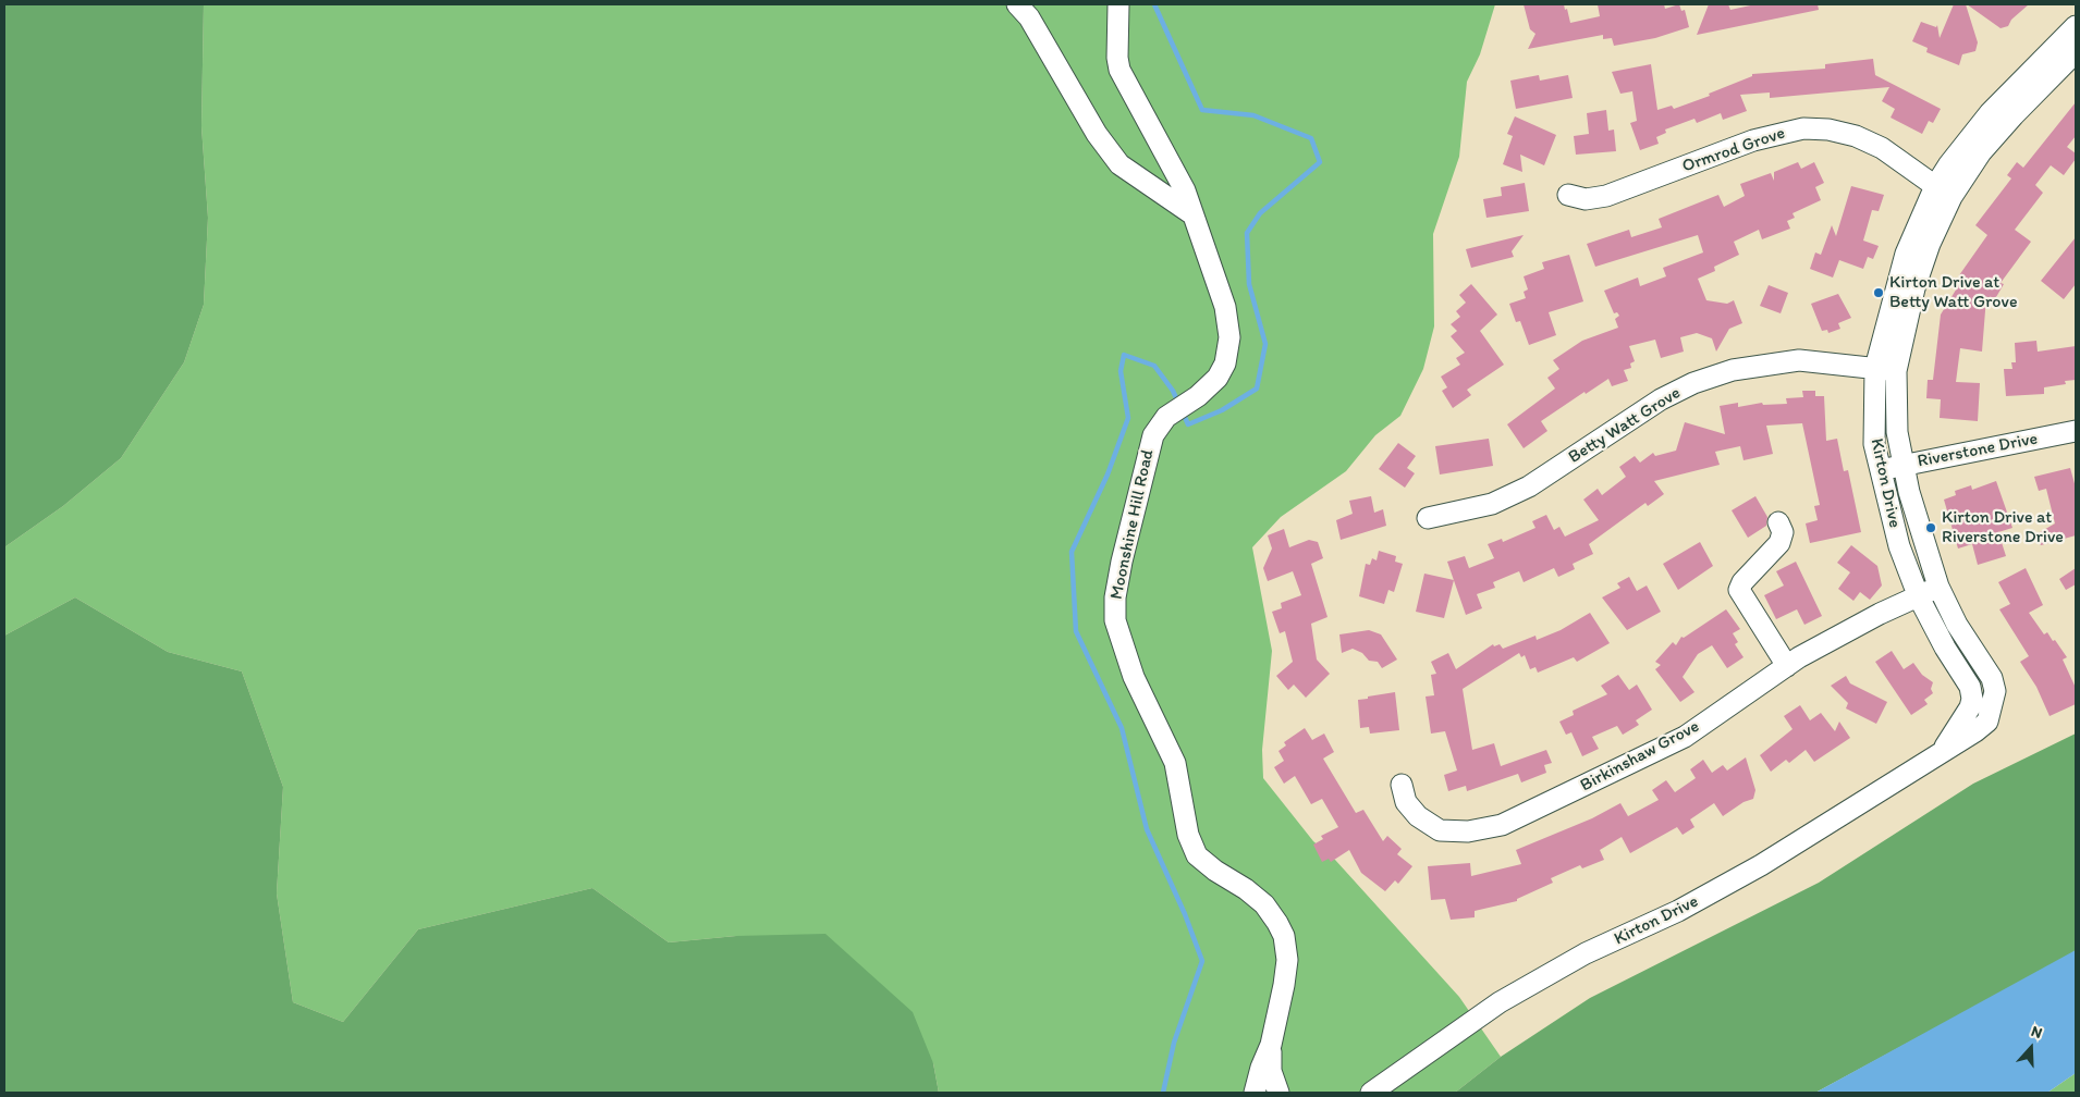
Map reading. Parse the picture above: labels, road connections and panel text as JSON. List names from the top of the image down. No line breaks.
{"streets":{"street":["Ormrod Grove","Betty Watt Grove","Riverstone Drive","Kirton Drive","Moonshine Hill Road","Birkinshaw Grove"]},"crossings":[["Ormrod Grove","Kirton Drive"],["Betty Watt Grove","Kirton Drive"],["Riverstone Drive","Kirton Drive"],["Kirton Drive","Birkinshaw Grove"]],"places":["Kirton Drive at Betty Watt Grove","Kirton Drive at Riverstone Drive"],"north":"top"}
